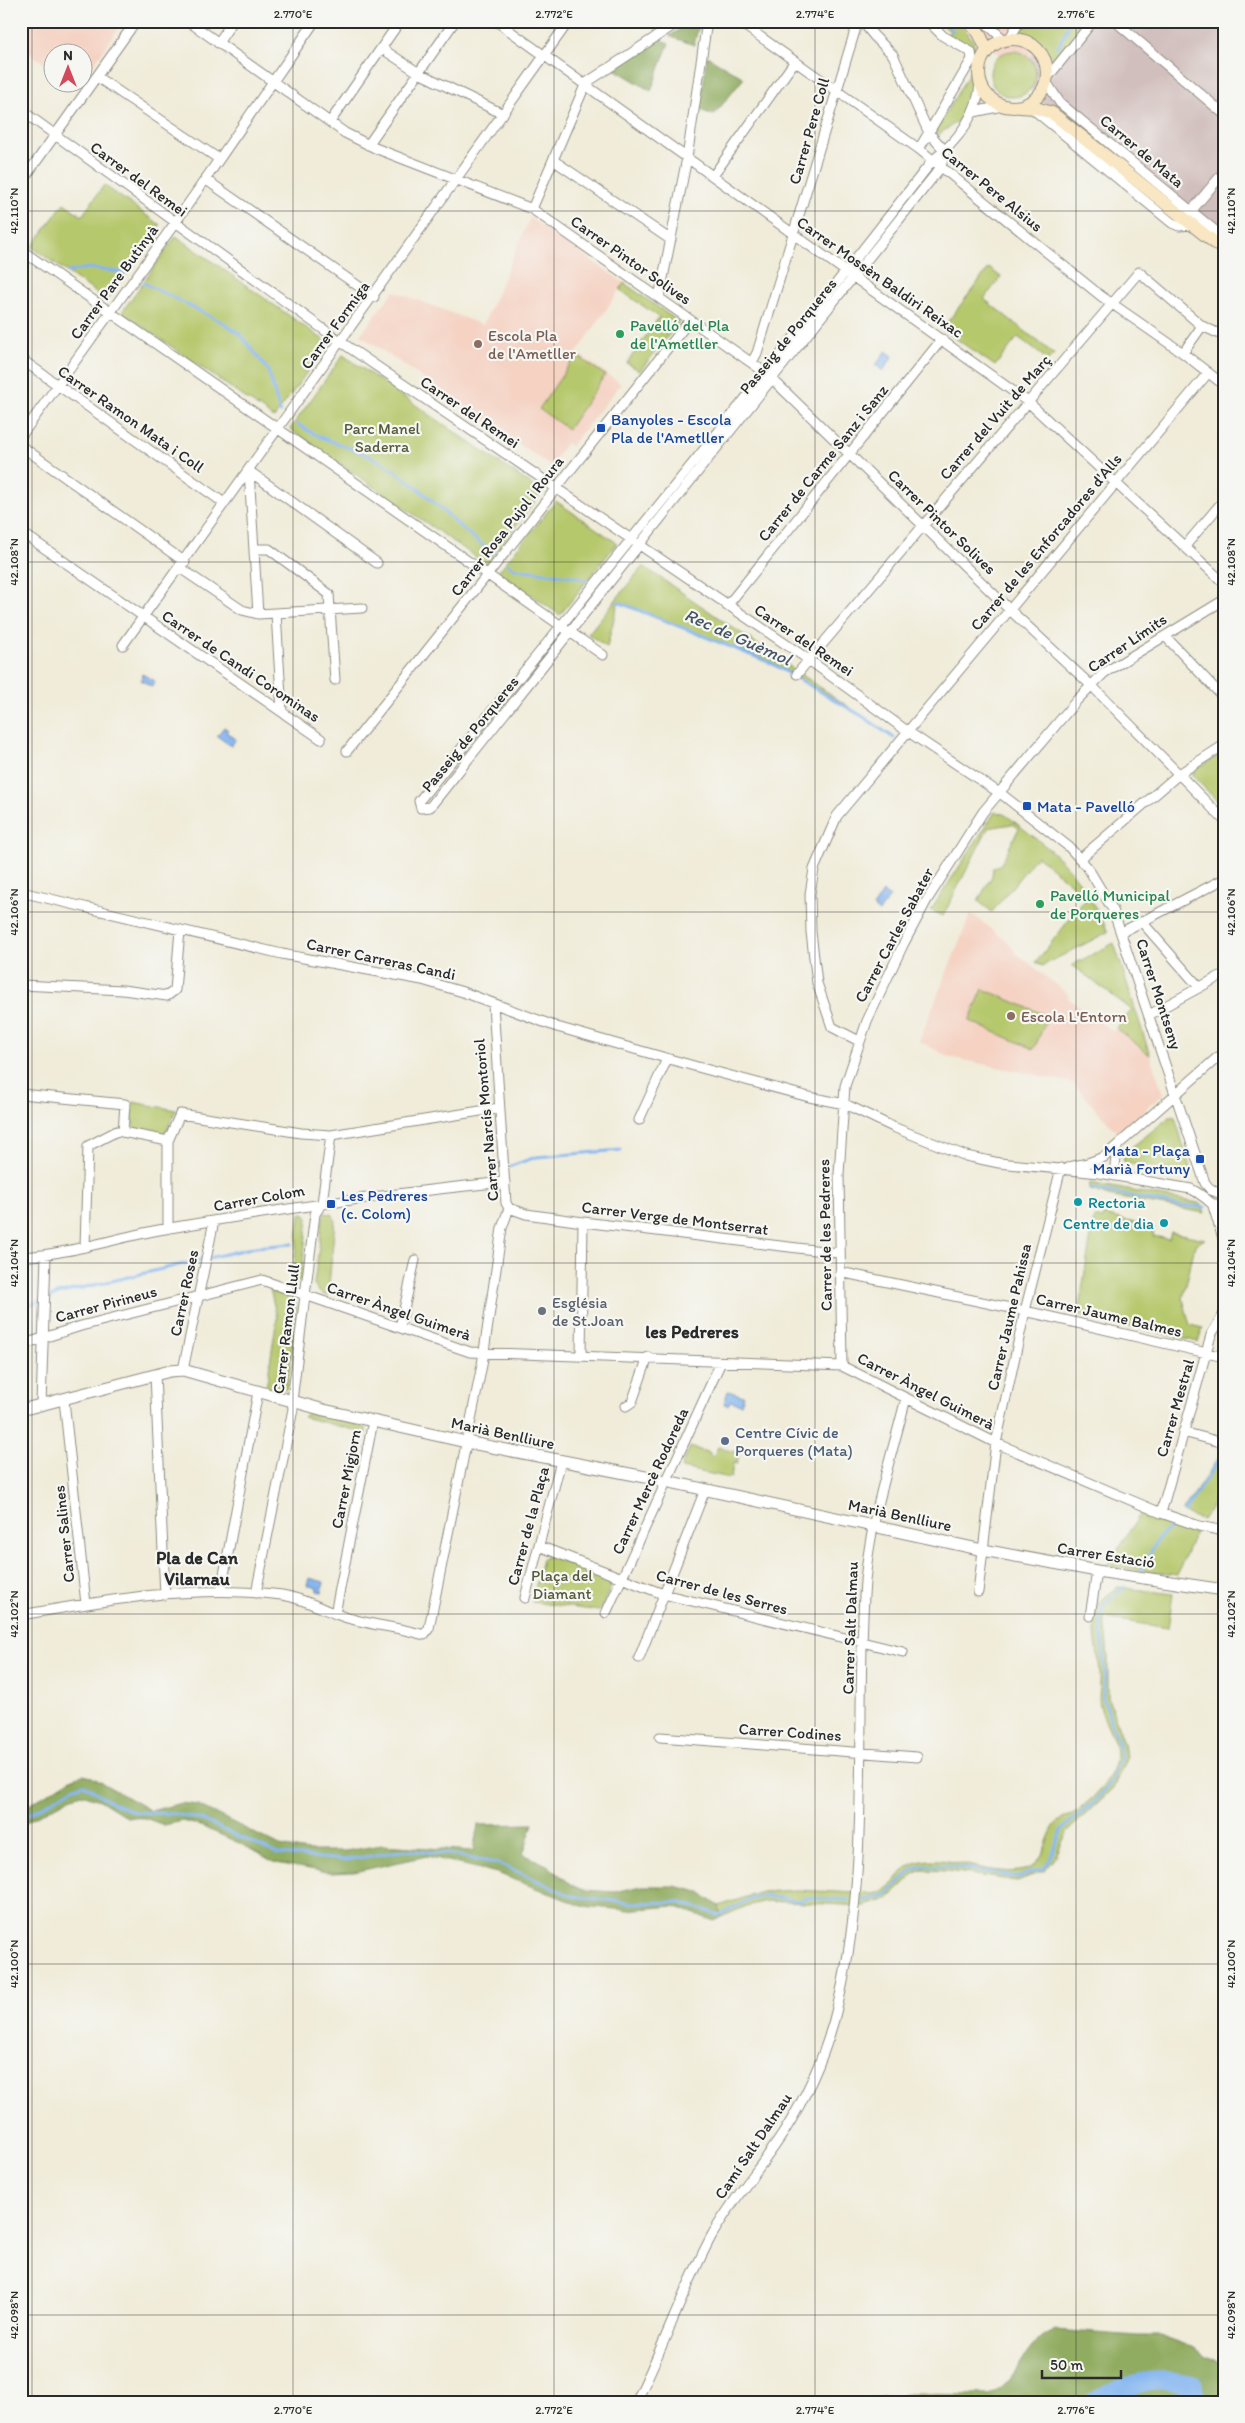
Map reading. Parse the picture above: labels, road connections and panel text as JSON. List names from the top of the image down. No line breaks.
{"streets":{"main road":["Carrer de Mata"],"street":["Carrer Pere Coll","Carrer del Remei","Carrer Pere Alsius","Carrer Pintor Solives","Carrer Mossèn Baldiri Reixac","Carrer Pare Butinyà","Carrer Formiga","Passeig de Porqueres","Carrer del Vuit de Març","Carrer Ramon Mata i Coll","Carrer de Carme Sanz i Sanz","Carrer Rosa Pujol i Roura","Carrer de les Enforcadores d'Alls","Carrer Límits","Carrer de Candi Corominas","Carrer Carles Sabater","Carrer Carreras Candi","Carrer Montseny","Carrer Narcís Montoriol","Carrer Colom","Carrer Verge de Montserrat","Carrer de les Pedreres","Carrer Roses","Carrer Pirineus","Carrer Àngel Guimerà","Carrer Jaume Balmes","Carrer Jaume Pahissa","Carrer Ramon Llull","Carrer Mestral","Marià Benlliure","Carrer Migjorn","Carrer Mercè Rodoreda","Carrer de la Plaça","Carrer Salines","Carrer Estació","Carrer de les Serres","Carrer Salt Dalmau","Carrer Codines","Camí Salt Dalmau"]},"crossings":[["Carrer Pere Coll","Carrer Pere Alsius"],["Carrer Pere Coll","Carrer Pintor Solives"],["Carrer Pere Coll","Carrer Mossèn Baldiri Reixac"],["Carrer de Mata","Passeig de Porqueres"],["Carrer del Remei","Carrer Pare Butinyà"],["Carrer del Remei","Carrer Formiga"],["Carrer del Remei","Passeig de Porqueres"],["Carrer del Remei","Carrer del Vuit de Març"],["Carrer del Remei","Carrer de Carme Sanz i Sanz"],["Carrer del Remei","Carrer Rosa Pujol i Roura"],["Carrer del Remei","Carrer de les Enforcadores d'Alls"],["Carrer del Remei","Carrer Montseny"],["Carrer Pere Alsius","Passeig de Porqueres"],["Carrer Pere Alsius","Carrer del Vuit de Març"],["Carrer Pere Alsius","Carrer de les Enforcadores d'Alls"],["Carrer Pintor Solives","Carrer Pare Butinyà"],["Carrer Pintor Solives","Carrer Formiga"],["Carrer Pintor Solives","Passeig de Porqueres"],["Carrer Pintor Solives","Carrer del Vuit de Març"],["Carrer Pintor Solives","Carrer de Carme Sanz i Sanz"],["Carrer Pintor Solives","Carrer Rosa Pujol i Roura"],["Carrer Pintor Solives","Carrer de les Enforcadores d'Alls"],["Carrer Pintor Solives","Carrer Límits"],["Carrer Mossèn Baldiri Reixac","Carrer Formiga"],["Carrer Mossèn Baldiri Reixac","Passeig de Porqueres"],["Carrer Mossèn Baldiri Reixac","Carrer del Vuit de Març"],["Carrer Mossèn Baldiri Reixac","Carrer de Carme Sanz i Sanz"],["Carrer Mossèn Baldiri Reixac","Carrer de les Enforcadores d'Alls"],["Carrer Pare Butinyà","Carrer Ramon Mata i Coll"],["Carrer Formiga","Carrer Ramon Mata i Coll"],["Carrer Formiga","Carrer de Candi Corominas"],["Carrer de les Enforcadores d'Alls","Carrer Carles Sabater"],["Carrer de les Enforcadores d'Alls","Carrer Montseny"],["Carrer Límits","Carrer Carles Sabater"],["Carrer Límits","Carrer Montseny"],["Carrer Carles Sabater","Carrer Carreras Candi"],["Carrer Carles Sabater","Carrer Montseny"],["Carrer Carles Sabater","Carrer de les Pedreres"],["Carrer Carreras Candi","Carrer Narcís Montoriol"],["Carrer Carreras Candi","Carrer de les Pedreres"],["Carrer Carreras Candi","Carrer Jaume Pahissa"],["Carrer Narcís Montoriol","Carrer Colom"],["Carrer Narcís Montoriol","Carrer Verge de Montserrat"],["Carrer Narcís Montoriol","Carrer Àngel Guimerà"],["Carrer Narcís Montoriol","Marià Benlliure"],["Carrer Narcís Montoriol","Carrer Migjorn"],["Carrer Narcís Montoriol","Carrer Salines"],["Carrer Colom","Carrer Roses"],["Carrer Colom","Carrer Ramon Llull"],["Carrer Verge de Montserrat","Carrer de les Pedreres"],["Carrer de les Pedreres","Carrer Àngel Guimerà"],["Carrer de les Pedreres","Carrer Jaume Balmes"],["Carrer Roses","Carrer Pirineus"],["Carrer Roses","Carrer Àngel Guimerà"],["Carrer Roses","Marià Benlliure"],["Carrer Pirineus","Carrer Àngel Guimerà"],["Carrer Àngel Guimerà","Carrer Jaume Pahissa"],["Carrer Àngel Guimerà","Carrer Ramon Llull"],["Carrer Àngel Guimerà","Carrer Mestral"],["Carrer Àngel Guimerà","Carrer Mercè Rodoreda"],["Carrer Àngel Guimerà","Carrer Salt Dalmau"],["Carrer Jaume Balmes","Carrer Jaume Pahissa"],["Carrer Jaume Balmes","Carrer Mestral"],["Carrer Jaume Pahissa","Marià Benlliure"],["Carrer Jaume Pahissa","Carrer Estació"],["Carrer Ramon Llull","Marià Benlliure"],["Carrer Ramon Llull","Carrer Salines"],["Marià Benlliure","Carrer Migjorn"],["Marià Benlliure","Carrer Mercè Rodoreda"],["Marià Benlliure","Carrer de la Plaça"],["Marià Benlliure","Carrer Salines"],["Marià Benlliure","Carrer Estació"],["Marià Benlliure","Carrer Salt Dalmau"],["Carrer Migjorn","Carrer Salines"],["Carrer Mercè Rodoreda","Carrer de les Serres"],["Carrer de la Plaça","Carrer de les Serres"],["Carrer de les Serres","Carrer Salt Dalmau"],["Carrer Salt Dalmau","Carrer Codines"],["Carrer Salt Dalmau","Camí Salt Dalmau"]],"districts":["les Pedreres","Pla de Can Vilarnau"],"water":["Rec de Guèmol"],"parks":["Parc Manel Saderra","Plaça del Diamant"],"places":{"other":["Pavelló del Pla de l'Ametller","Escola Pla de l'Ametller","Pavelló Municipal de Porqueres","Escola L'Entorn","Rectoria","Centre de dia","Església de St.Joan","Centre Cívic de Porqueres (Mata)"],"transit":["Banyoles - Escola Pla de l'Ametller","Mata - Pavelló","Mata - Plaça Marià Fortuny","Les Pedreres (c. Colom)"]},"scale_bar":"50 m","north":"top","coordinates":["2.770°E","2.772°E","2.774°E","2.776°E","42.110°N","42.108°N","42.106°N","42.104°N","42.102°N","42.100°N","42.098°N"]}
